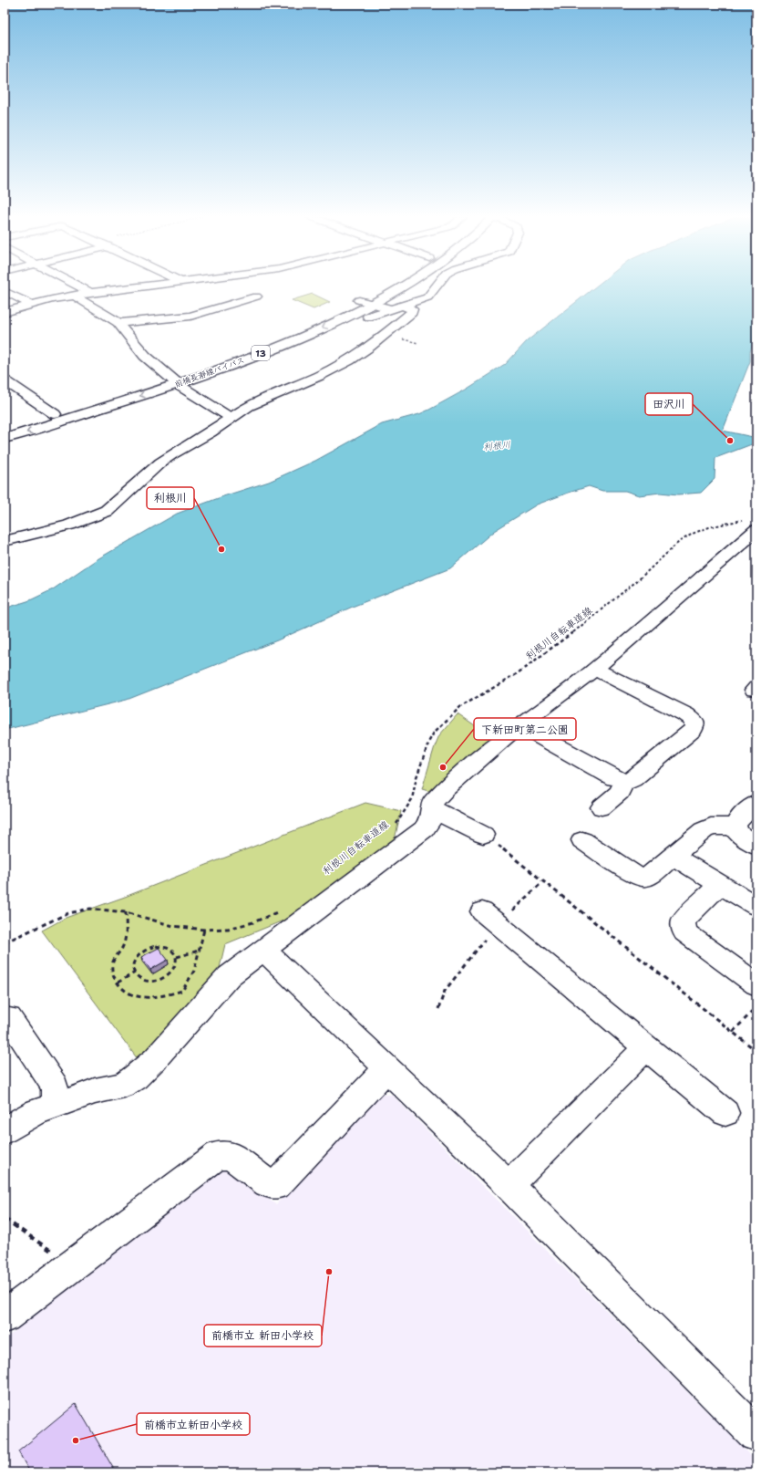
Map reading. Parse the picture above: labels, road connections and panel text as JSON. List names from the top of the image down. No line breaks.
{"streets":{"street":["13","前橋長瀞線バイパス"],"path":["利根川自転車道線"]},"water":["利根川"],"places":["田沢川","利根川","下新田町第二公園","前橋市立 新田小学校","前橋市立新田小学校"]}
